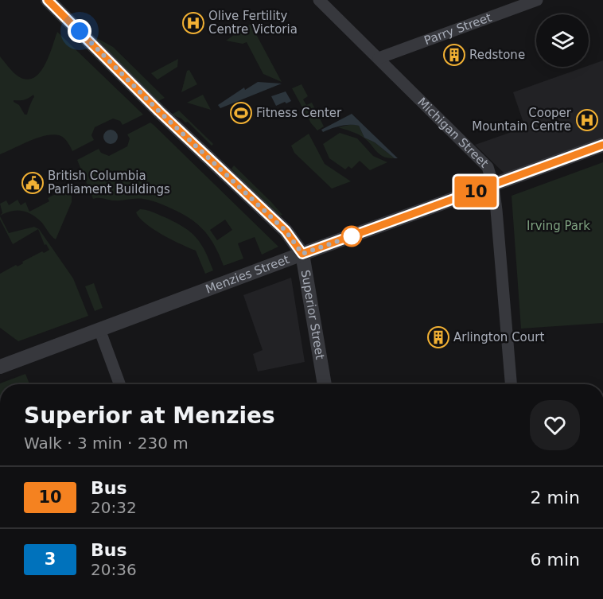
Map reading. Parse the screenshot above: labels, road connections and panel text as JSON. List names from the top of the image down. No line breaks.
{"streets":{"street":["Parry Street","Michigan Street","Menzies Street","Superior Street"]},"crossings":[["Parry Street","Michigan Street"],["Michigan Street","Menzies Street"],["Menzies Street","Superior Street"]],"parks":["Irving Park"],"places":{"hospital":["Olive Fertility Centre Victoria","Cooper Mountain Centre"],"building":["Redstone","Arlington Court"],"sports":["Fitness Center"],"public building":["British Columbia Parliament Buildings"]},"lines":["bus line 10"],"page":{"on_map":"10","heading":["Superior at Menzies","Walk · 3 min · 230 m"],"list":[{"mark":"10","name":"Bus","note":"20:32","value":"2 min"},{"mark":"3","name":"Bus","note":"20:36","value":"6 min"}]}}
